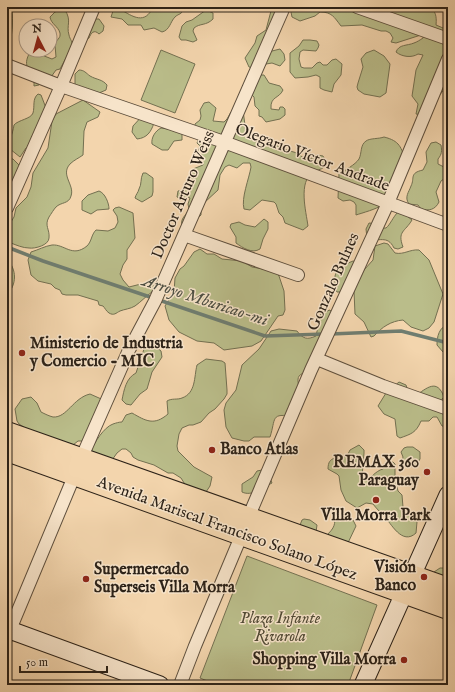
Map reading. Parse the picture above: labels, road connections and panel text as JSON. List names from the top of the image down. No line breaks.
{"streets":{"highway":["Avenida Mariscal Francisco Solano López"],"street":["Olegario Víctor Andrade","Doctor Arturo Weiss","Gonzalo Bulnes"]},"crossings":[["Olegario Víctor Andrade","Doctor Arturo Weiss"],["Olegario Víctor Andrade","Gonzalo Bulnes"],["Doctor Arturo Weiss","Avenida Mariscal Francisco Solano López"],["Gonzalo Bulnes","Avenida Mariscal Francisco Solano López"]],"water":["Arroyo Mburicao-mi"],"parks":["Plaza Infante Rivarola"],"places":["Ministerio de Industria y Comercio - MIC","Banco Atlas","REMAX 360 Paraguay","Villa Morra Park","Visión Banco","Supermercado Superseis Villa Morra","Shopping Villa Morra"],"scale_bar":"50 m","north":"top"}
